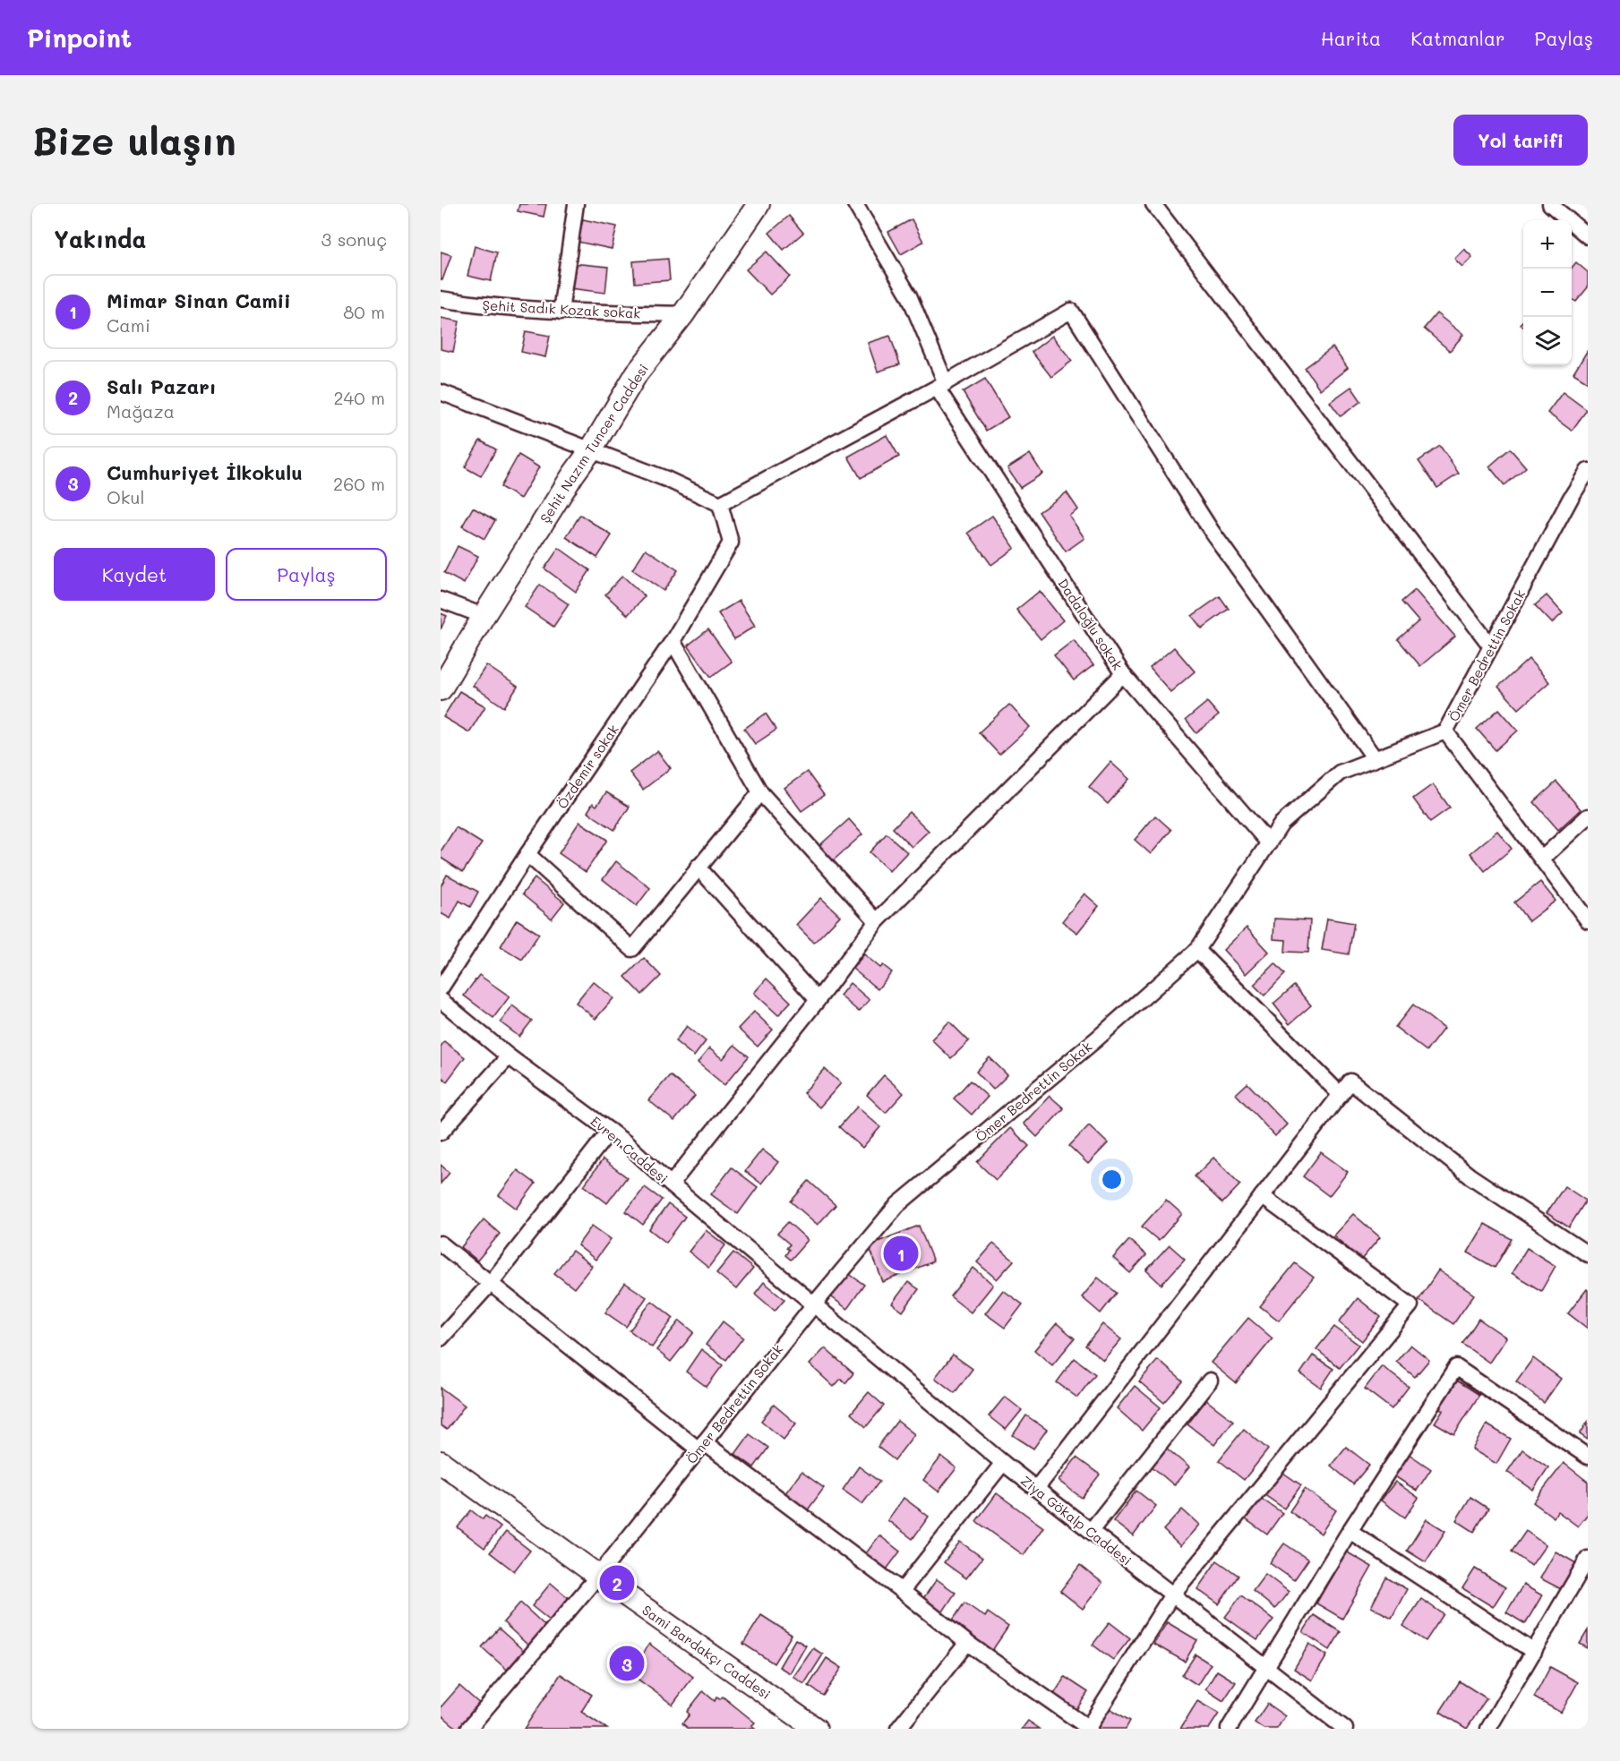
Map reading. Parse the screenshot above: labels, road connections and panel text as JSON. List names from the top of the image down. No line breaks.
{"streets":{"street":["Şehit Sadık Kozak sokak","Şehit Nazım Tuncer Caddesi","Dadaloğlu sokak","Ömer Bedrettin Sokak","Özdemir sokak","Evren Caddesi","Ziya Gökalp Caddesi","Sami Bardakçı Caddesi"]},"crossings":[["Şehit Sadık Kozak sokak","Şehit Nazım Tuncer Caddesi"],["Dadaloğlu sokak","Ömer Bedrettin Sokak"],["Ömer Bedrettin Sokak","Evren Caddesi"],["Ömer Bedrettin Sokak","Ziya Gökalp Caddesi"],["Ömer Bedrettin Sokak","Sami Bardakçı Caddesi"],["Evren Caddesi","Ziya Gökalp Caddesi"]],"page":{"header":"Pinpoint","nav":["Harita","Katmanlar","Paylaş"],"buttons":["Yol tarifi",["Kaydet","Paylaş"]],"title":"Bize ulaşın","heading":["Yakında","3 sonuç"],"map_buttons":["+","−"],"list":[{"mark":"1","name":"Mimar Sinan Camii","note":"Cami","value":"80 m"},{"mark":"2","name":"Salı Pazarı","note":"Mağaza","value":"240 m"},{"mark":"3","name":"Cumhuriyet İlkokulu","note":"Okul","value":"260 m"}],"pins":["1","2","3"]}}
